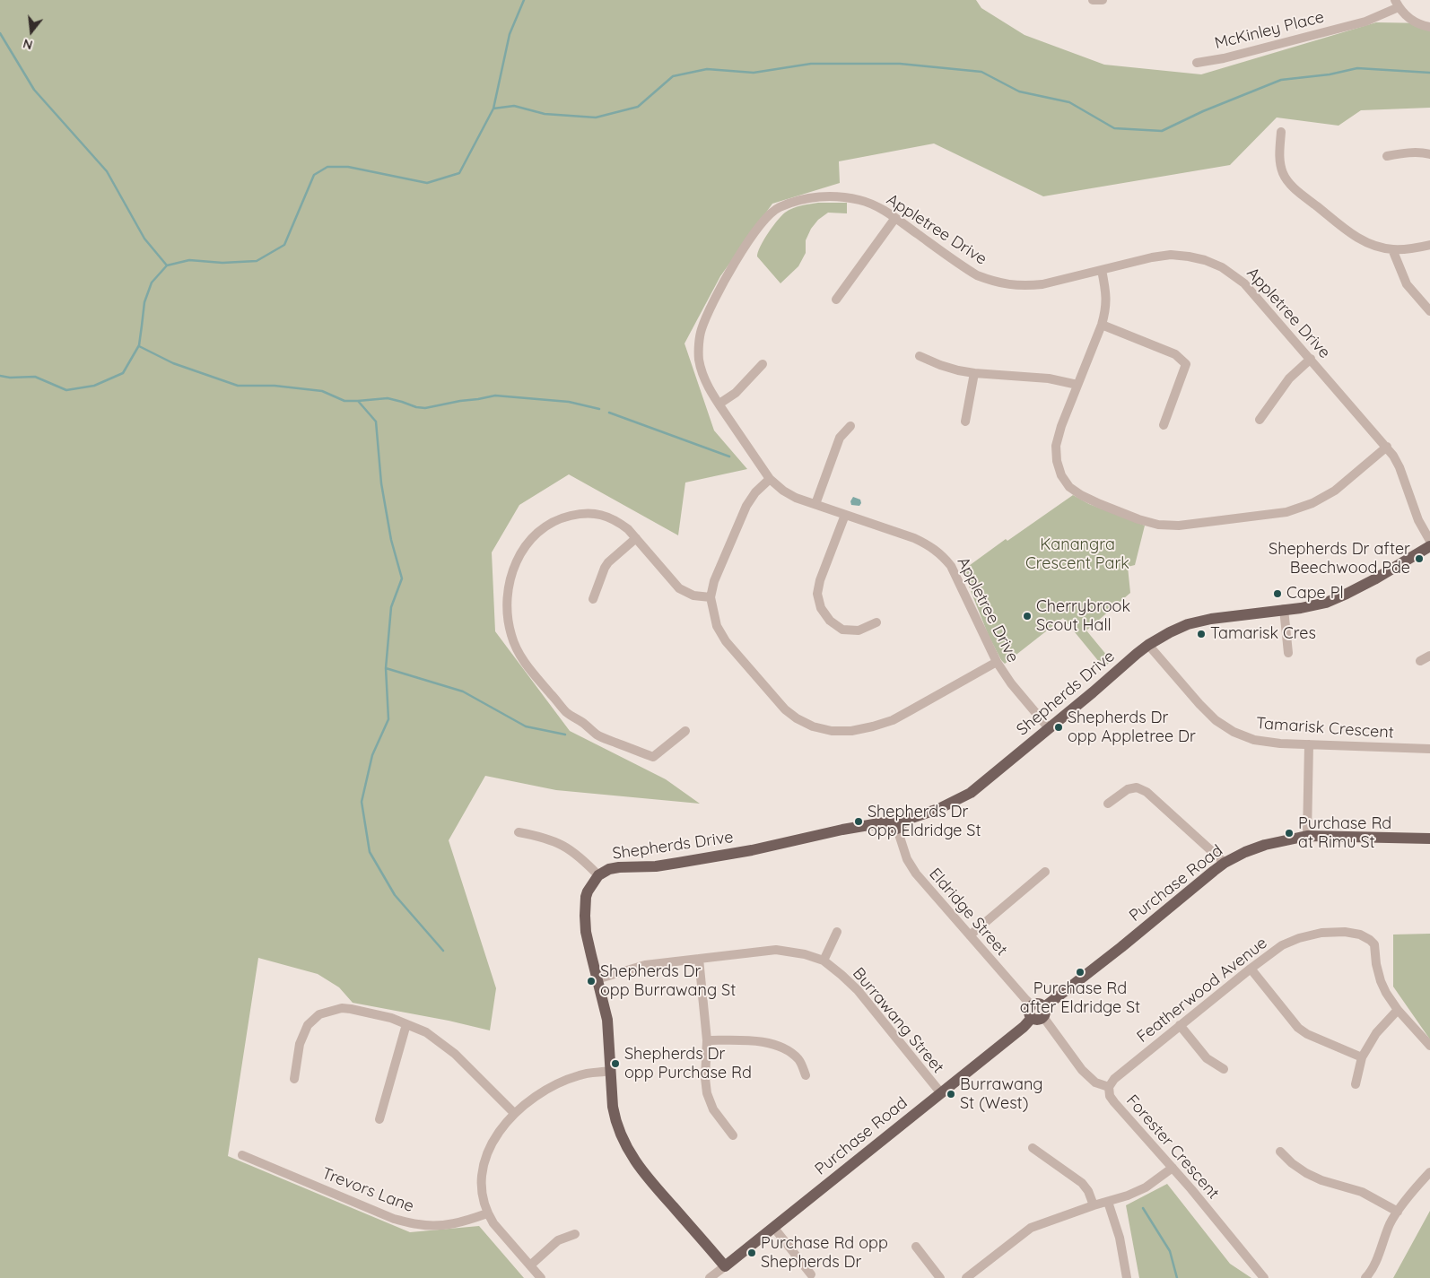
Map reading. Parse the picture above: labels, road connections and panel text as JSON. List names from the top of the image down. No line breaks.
{"streets":{"main road":["Shepherds Drive","Purchase Road"],"street":["McKinley Place","Appletree Drive","Tamarisk Crescent","Eldridge Street","Featherwood Avenue","Burrawang Street","Forester Crescent","Trevors Lane"]},"crossings":[["Appletree Drive","Shepherds Drive"],["Shepherds Drive","Tamarisk Crescent"],["Shepherds Drive","Purchase Road"],["Shepherds Drive","Eldridge Street"],["Shepherds Drive","Burrawang Street"],["Purchase Road","Eldridge Street"],["Purchase Road","Burrawang Street"],["Purchase Road","Forester Crescent"],["Eldridge Street","Forester Crescent"],["Featherwood Avenue","Forester Crescent"]],"parks":["Kanangra Crescent Park"],"places":["Shepherds Dr after Beechwood Pde","Cape Pl","Cherrybrook Scout Hall","Tamarisk Cres","Shepherds Dr opp Appletree Dr","Shepherds Dr opp Eldridge St","Purchase Rd at Rimu St","Purchase Rd after Eldridge St","Shepherds Dr opp Burrawang St","Shepherds Dr opp Purchase Rd","Burrawang St (West)","Purchase Rd opp Shepherds Dr"],"north":"bottom"}
